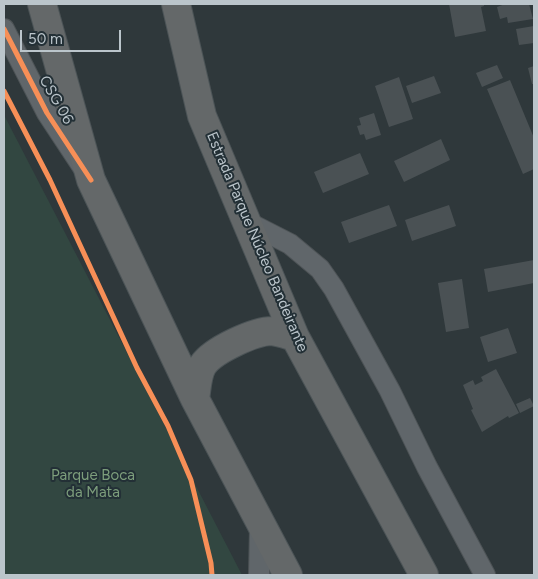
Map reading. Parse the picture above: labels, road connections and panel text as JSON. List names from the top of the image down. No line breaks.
{"streets":{"highway":["Estrada Parque Núcleo Bandeirante"],"street":["CSG 06"]},"parks":["Parque Boca da Mata"],"scale_bar":"50 m"}
